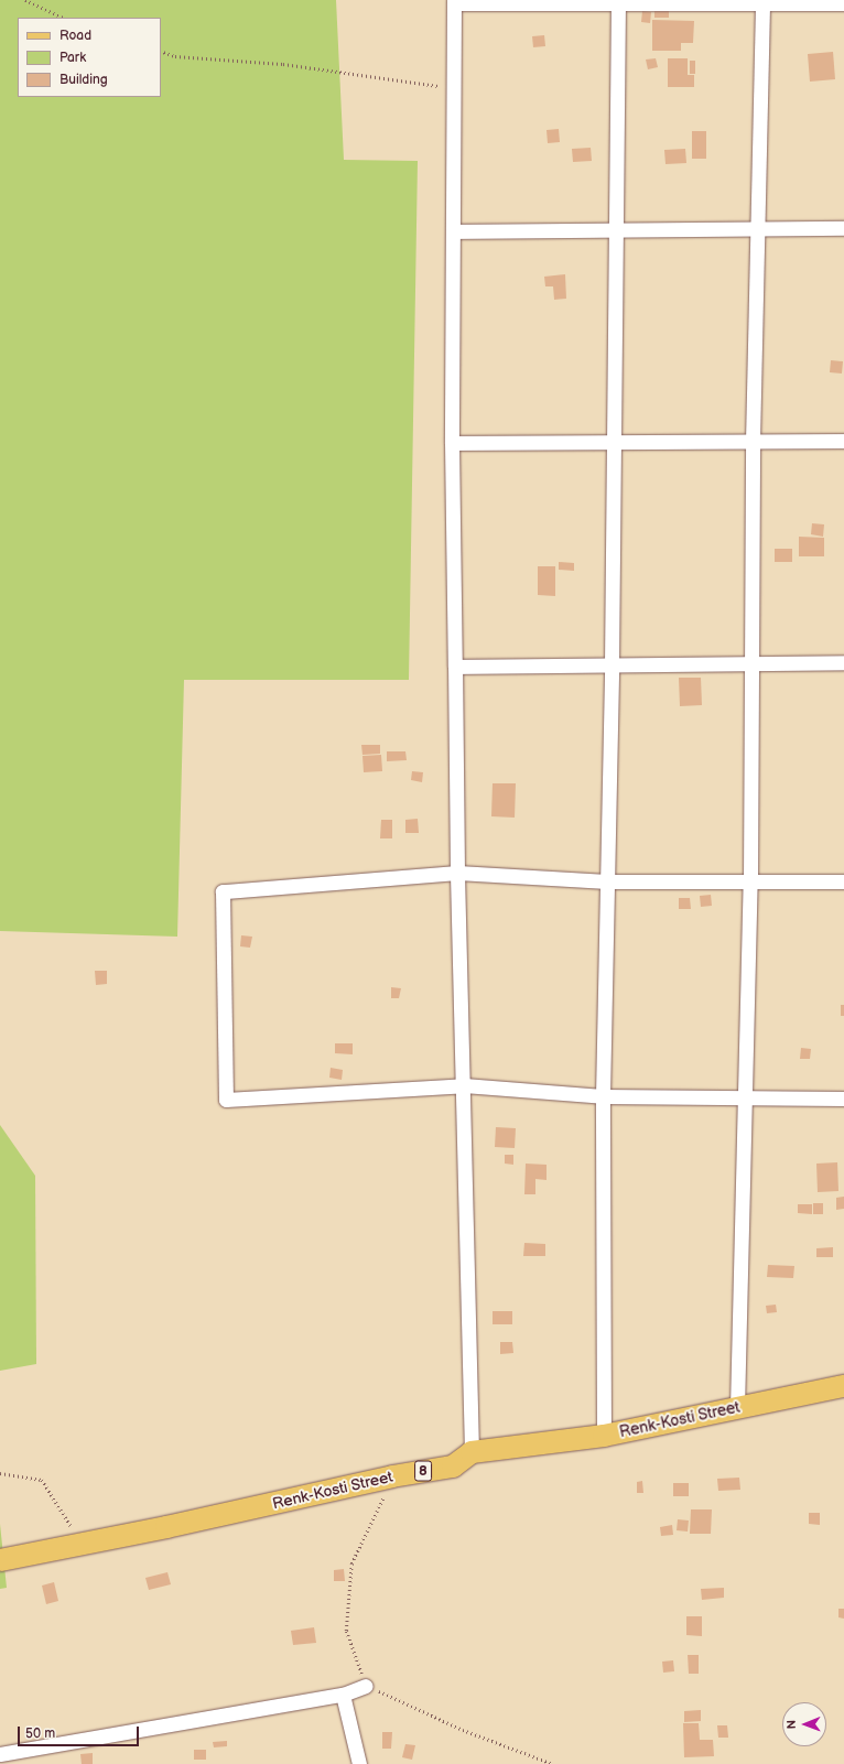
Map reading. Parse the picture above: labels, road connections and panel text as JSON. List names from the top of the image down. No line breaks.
{"streets":{"main road":["Renk-Kosti Street","8"]},"legend":["Road","Park","Building"],"scale_bar":"50 m","north":"left"}
